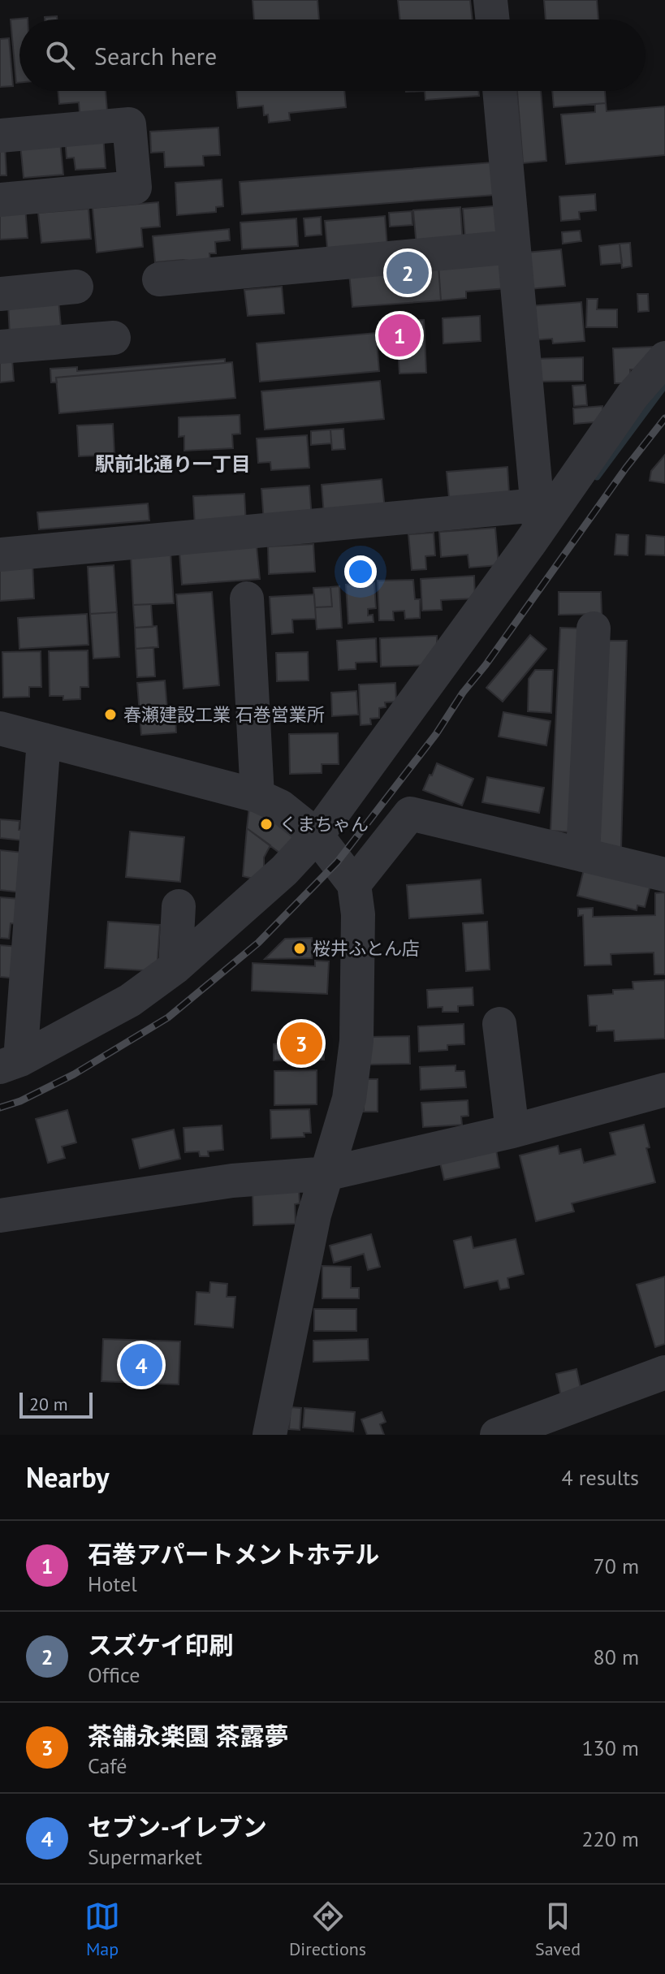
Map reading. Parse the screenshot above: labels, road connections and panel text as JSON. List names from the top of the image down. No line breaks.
{"districts":["駅前北通り一丁目"],"places":["春瀬建設工業 石巻営業所","くまちゃん","桜井ふとん店"],"scale_bar":"20 m","page":{"search":"Search here","pins":["2","1","3","4"],"scale":"20 m","heading":["Nearby","4 results"],"list":[{"mark":"1","name":"石巻アパートメントホテル","note":"Hotel","value":"70 m"},{"mark":"2","name":"スズケイ印刷","note":"Office","value":"80 m"},{"mark":"3","name":"茶舗永楽園 茶露夢","note":"Café","value":"130 m"},{"mark":"4","name":"セブン-イレブン","note":"Supermarket","value":"220 m"}],"nav":["Map","Directions","Saved"]}}
